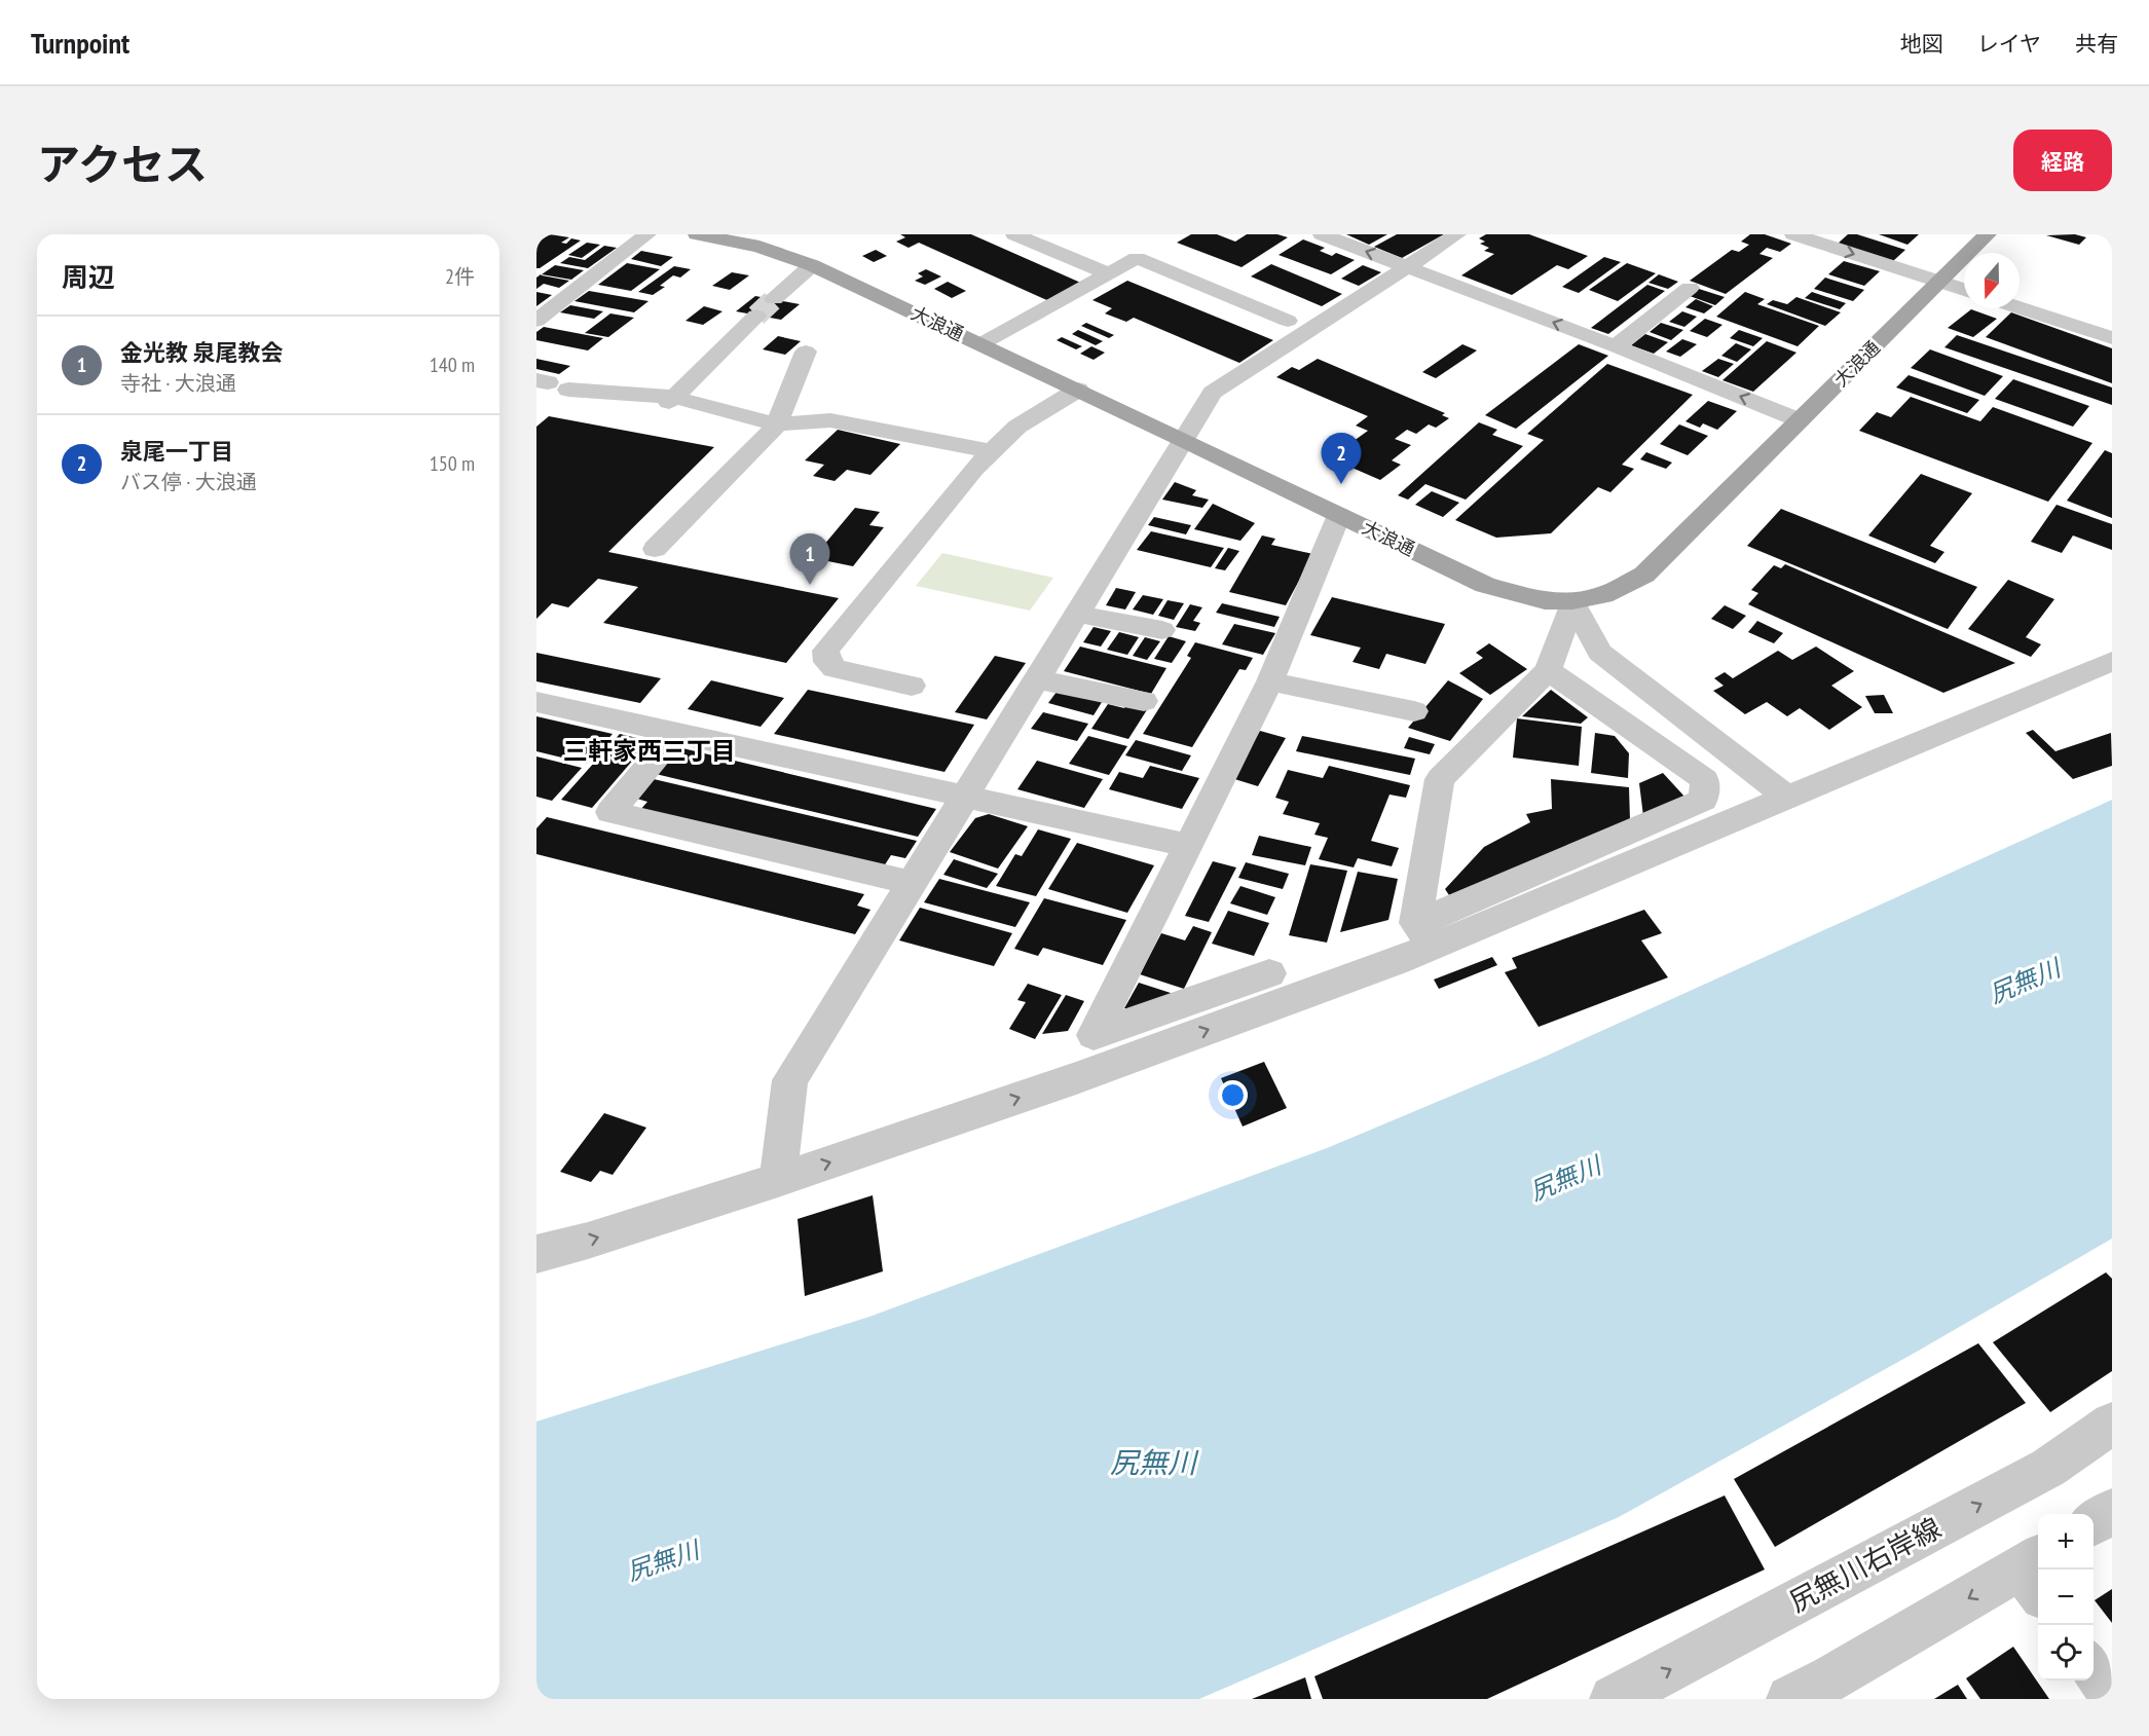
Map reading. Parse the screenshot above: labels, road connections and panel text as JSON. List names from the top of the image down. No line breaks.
{"streets":{"main road":["大浪通"],"street":["尻無川右岸線"]},"districts":["三軒家西三丁目"],"water":["尻無川"],"north":"bottom","page":{"header":"Turnpoint","nav":["地図","レイヤ","共有"],"title":"アクセス","buttons":"経路","heading":["周辺","2件"],"list":[{"mark":"1","name":"金光教 泉尾教会","note":"寺社 · 大浪通","value":"140 m"},{"mark":"2","name":"泉尾一丁目","note":"バス停 · 大浪通","value":"150 m"}],"pins":["2","1"],"map_buttons":["+","−"]}}
